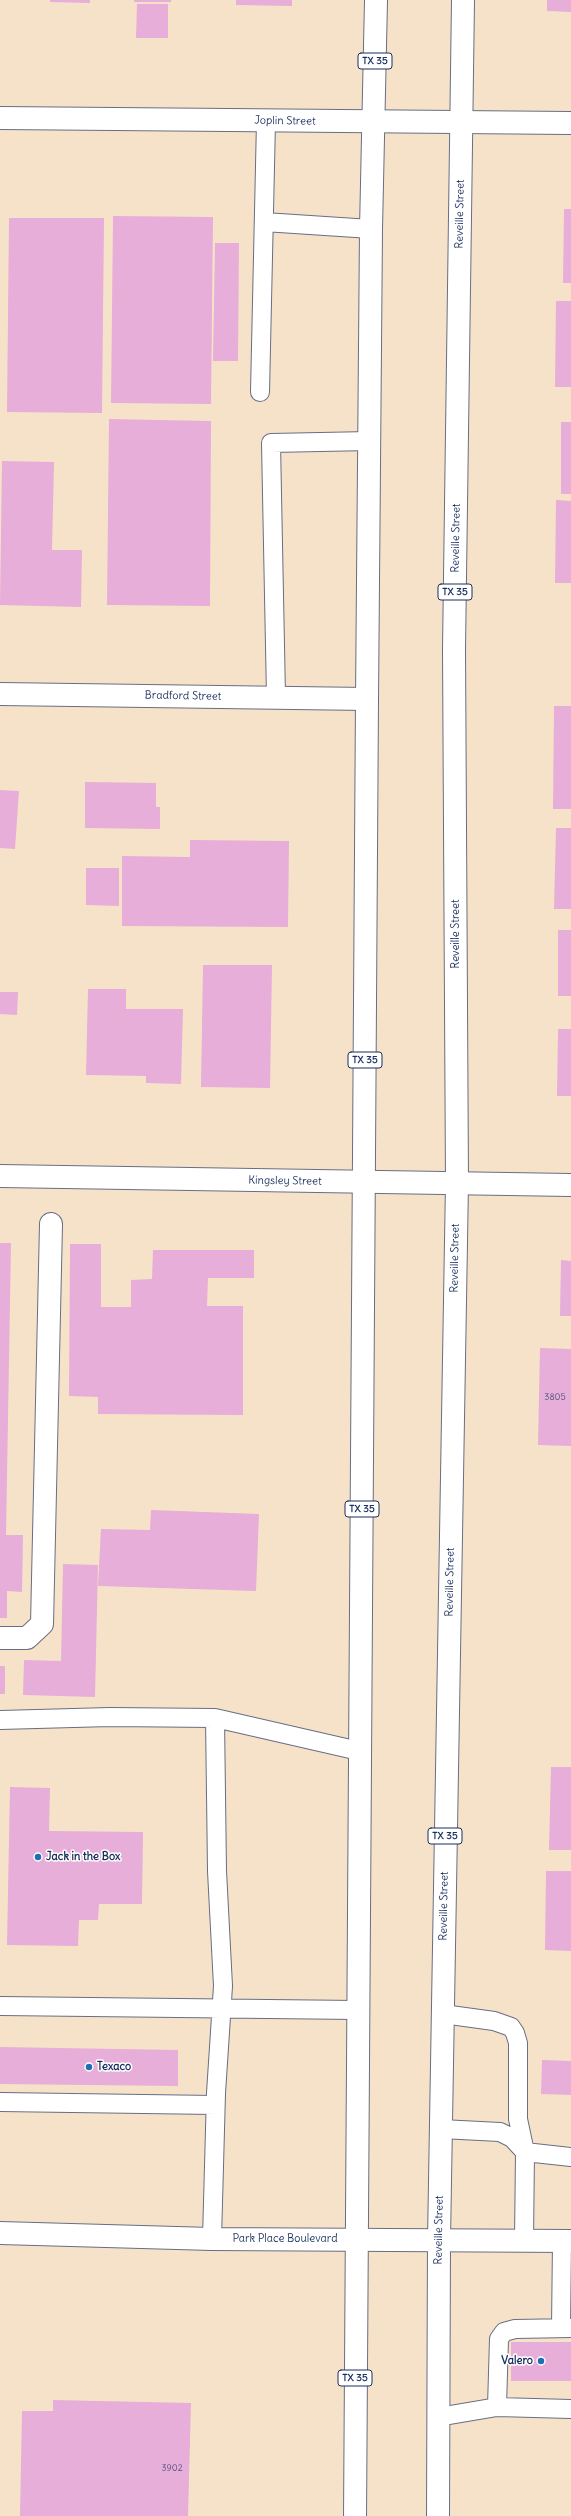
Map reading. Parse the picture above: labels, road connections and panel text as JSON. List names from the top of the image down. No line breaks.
{"streets":{"main road":["TX 35","Joplin Street","Reveille Street","Bradford Street","Kingsley Street","Park Place Boulevard"]},"crossings":[["TX 35","Joplin Street"],["TX 35","Bradford Street"],["TX 35","Kingsley Street"],["TX 35","Park Place Boulevard"],["Joplin Street","Reveille Street"],["Reveille Street","Kingsley Street"],["Reveille Street","Park Place Boulevard"]],"places":["Jack in the Box","Texaco","Valero"],"house_numbers":["3805","3902"]}
